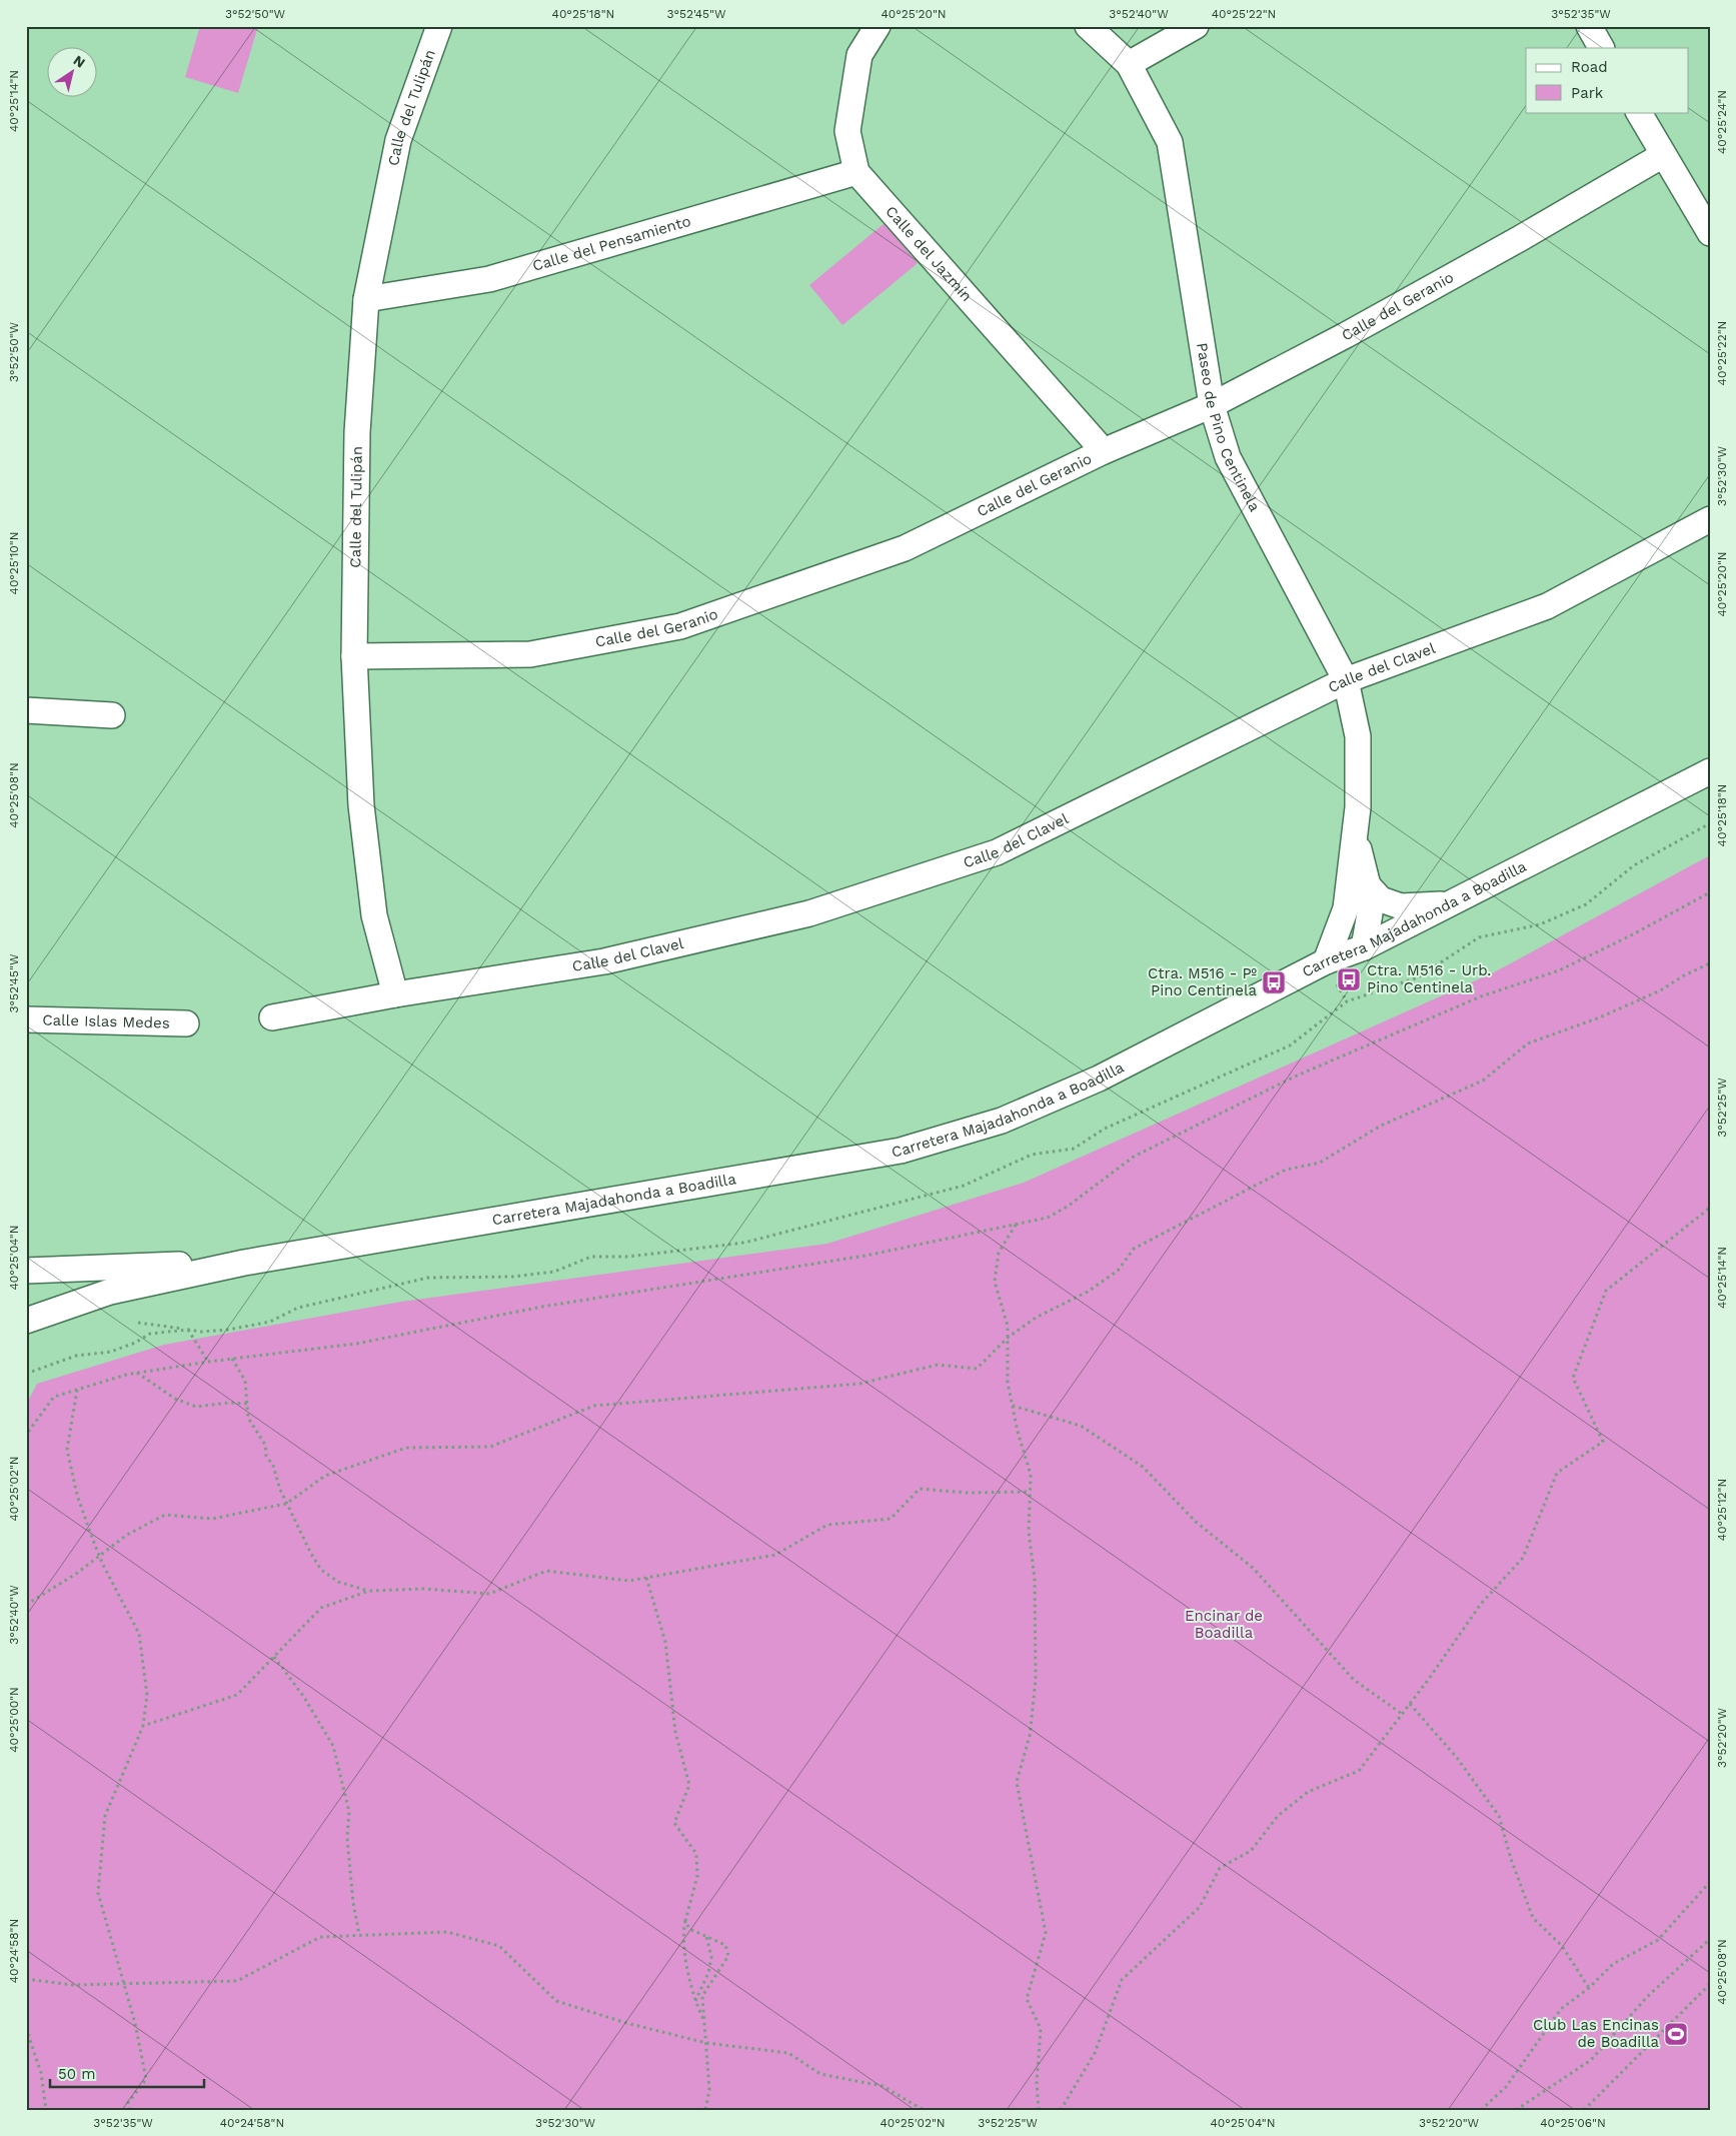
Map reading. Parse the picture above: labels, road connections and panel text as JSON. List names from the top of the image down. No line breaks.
{"streets":{"street":["Calle del Tulipán","Calle del Pensamiento","Calle del Jazmín","Calle del Geranio","Paseo de Pino Centinela","Calle del Clavel","Carretera Majadahonda a Boadilla","Calle Islas Medes"]},"crossings":[["Calle del Tulipán","Calle del Pensamiento"],["Calle del Tulipán","Calle del Geranio"],["Calle del Tulipán","Calle del Clavel"],["Calle del Pensamiento","Calle del Jazmín"],["Calle del Jazmín","Calle del Geranio"],["Calle del Geranio","Paseo de Pino Centinela"],["Paseo de Pino Centinela","Calle del Clavel"],["Paseo de Pino Centinela","Carretera Majadahonda a Boadilla"]],"parks":["Encinar de Boadilla"],"places":{"bus stop":["Ctra. M516 - Urb. Pino Centinela","Ctra. M516 - Pº Pino Centinela"],"sports":["Club Las Encinas de Boadilla"]},"legend":["Road","Park"],"scale_bar":"50 m","north":"top right","coordinates":["3°52'50\"W","40°25'18\"N","3°52'45\"W","40°25'20\"N","3°52'40\"W","40°25'22\"N","3°52'35\"W","40°25'14\"N","40°25'24\"N","3°52'30\"W","40°25'10\"N","40°25'08\"N","3°52'25\"W","40°25'04\"N","40°25'02\"N","40°25'12\"N","40°25'00\"N","3°52'20\"W","40°24'58\"N","40°25'06\"N"]}
